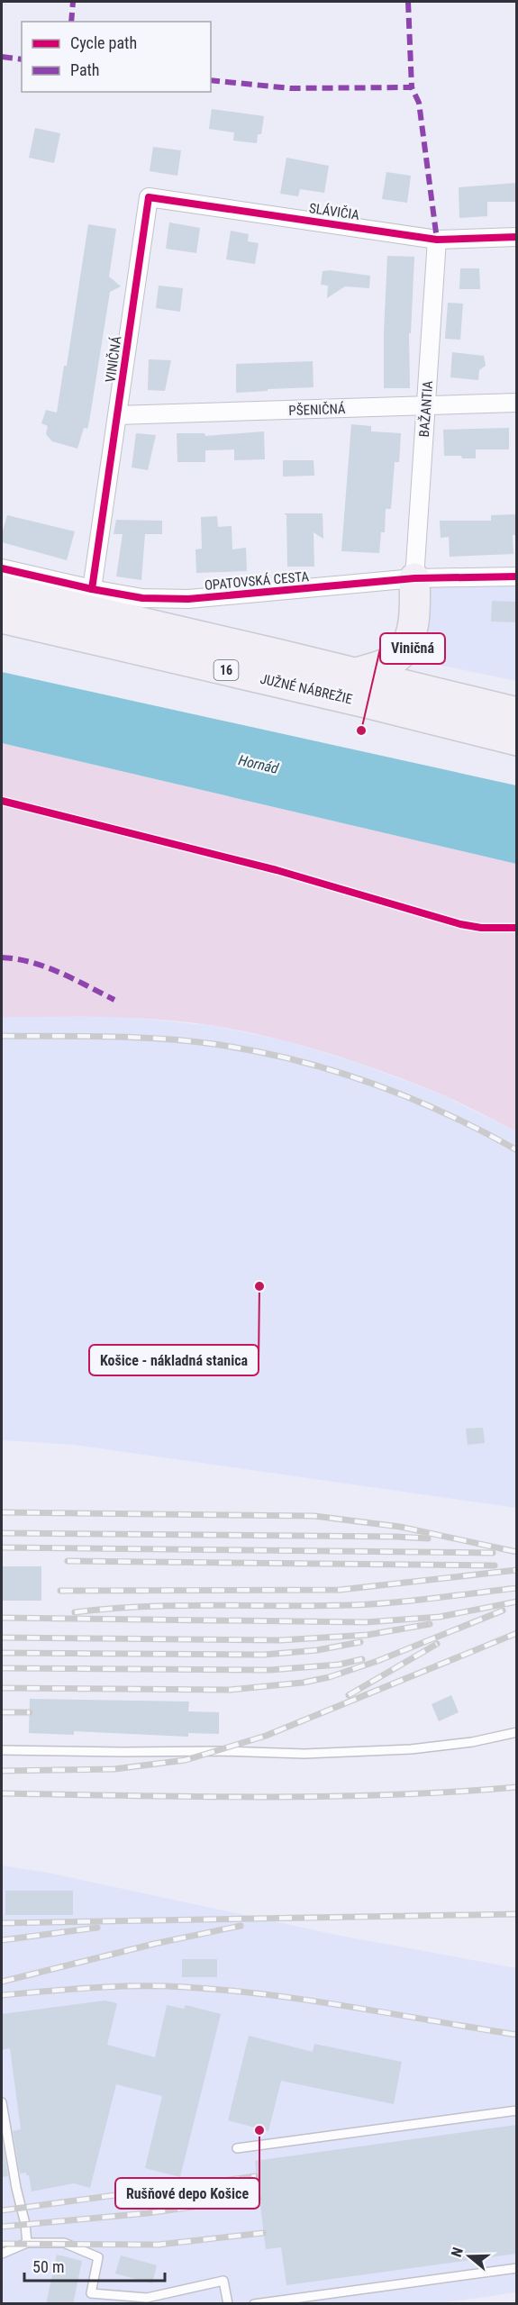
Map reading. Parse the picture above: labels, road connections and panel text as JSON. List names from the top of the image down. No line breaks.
{"streets":{"highway":["16","JUŽNÉ NÁBREŽIE"],"street":["SLÁVIČIA","VINIČNÁ","BAŽANTIA","PŠENIČNÁ","OPATOVSKÁ CESTA"]},"crossings":[["SLÁVIČIA","VINIČNÁ"],["SLÁVIČIA","BAŽANTIA"],["VINIČNÁ","PŠENIČNÁ"],["VINIČNÁ","OPATOVSKÁ CESTA"],["BAŽANTIA","PŠENIČNÁ"],["BAŽANTIA","OPATOVSKÁ CESTA"]],"water":["Hornád"],"places":["Viničná","Košice - nákladná stanica","Rušňové depo Košice"],"legend":["Cycle path","Path"],"scale_bar":"50 m","north":"left"}
